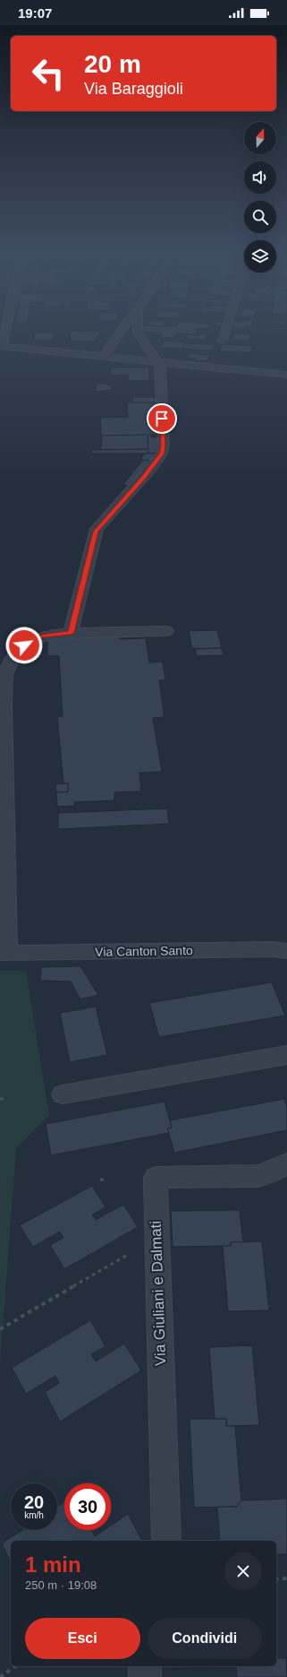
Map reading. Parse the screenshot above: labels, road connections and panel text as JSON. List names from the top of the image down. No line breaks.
{"streets":{"street":["Via Canton Santo","Via Giuliani e Dalmati"]},"north":"top","page":{"status":"19:07","turn":["20 m","Via Baraggioli"],"speed":"20 km/h","limit":"30","heading":["1 min","250 m · 19:08"],"buttons":["Esci","Condividi"]}}
